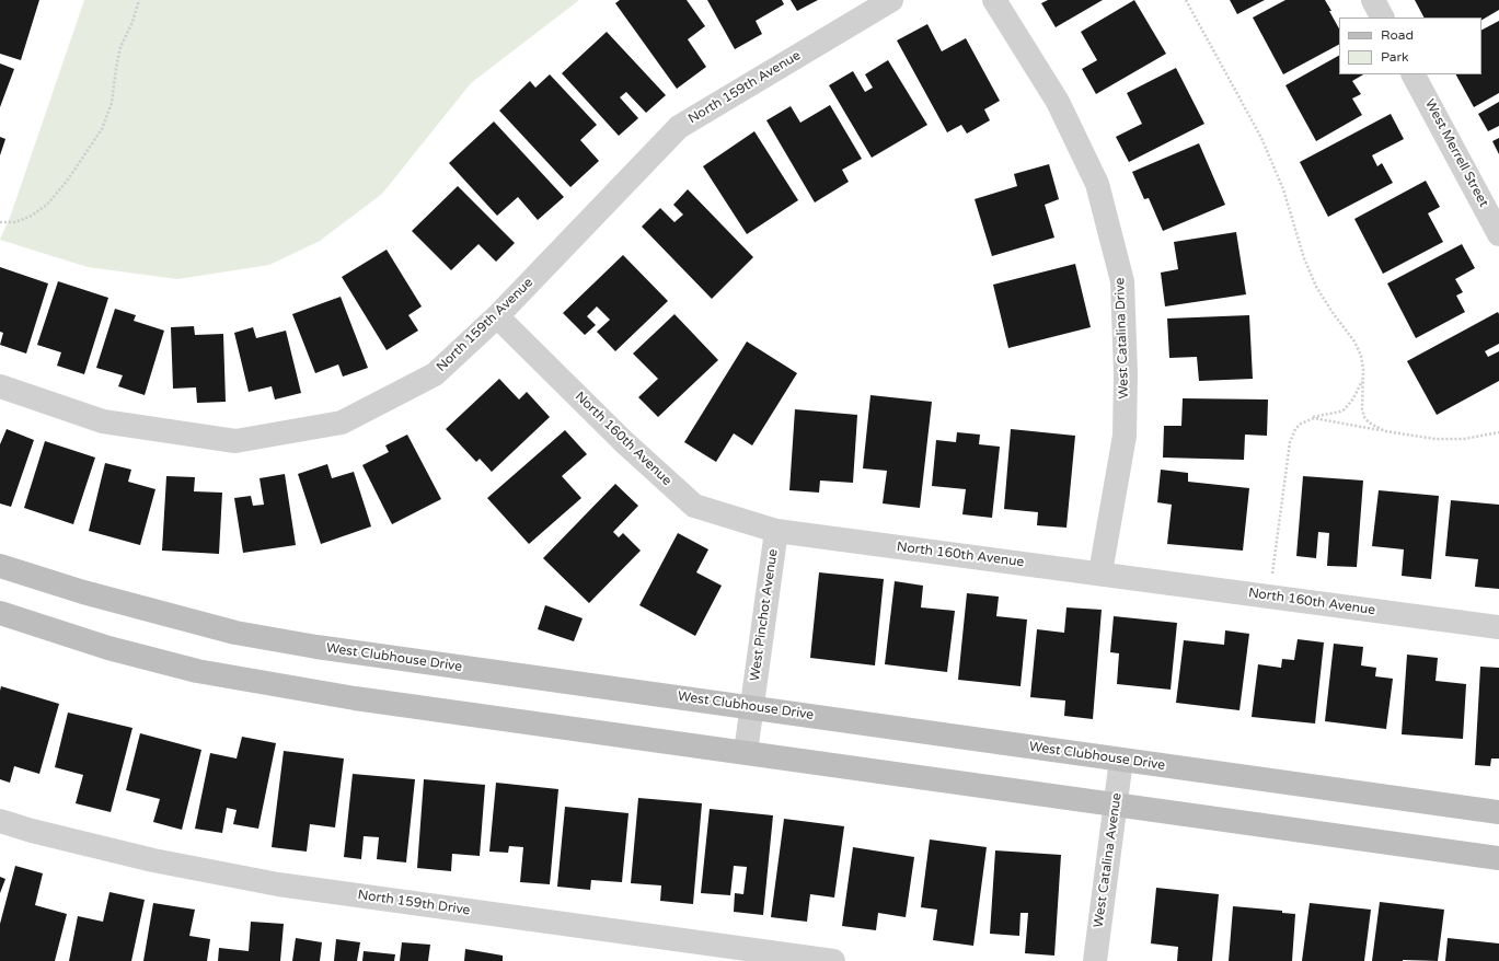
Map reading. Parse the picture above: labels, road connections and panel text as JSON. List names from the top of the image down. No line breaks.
{"streets":{"street":["North 159th Avenue","West Merrell Street","West Catalina Drive","North 160th Avenue","West Pinchot Avenue","West Clubhouse Drive","West Catalina Avenue","North 159th Drive"]},"crossings":[["North 159th Avenue","North 160th Avenue"],["West Catalina Drive","North 160th Avenue"],["North 160th Avenue","West Pinchot Avenue"],["West Pinchot Avenue","West Clubhouse Drive"],["West Clubhouse Drive","West Catalina Avenue"]],"legend":["Road","Park"]}
